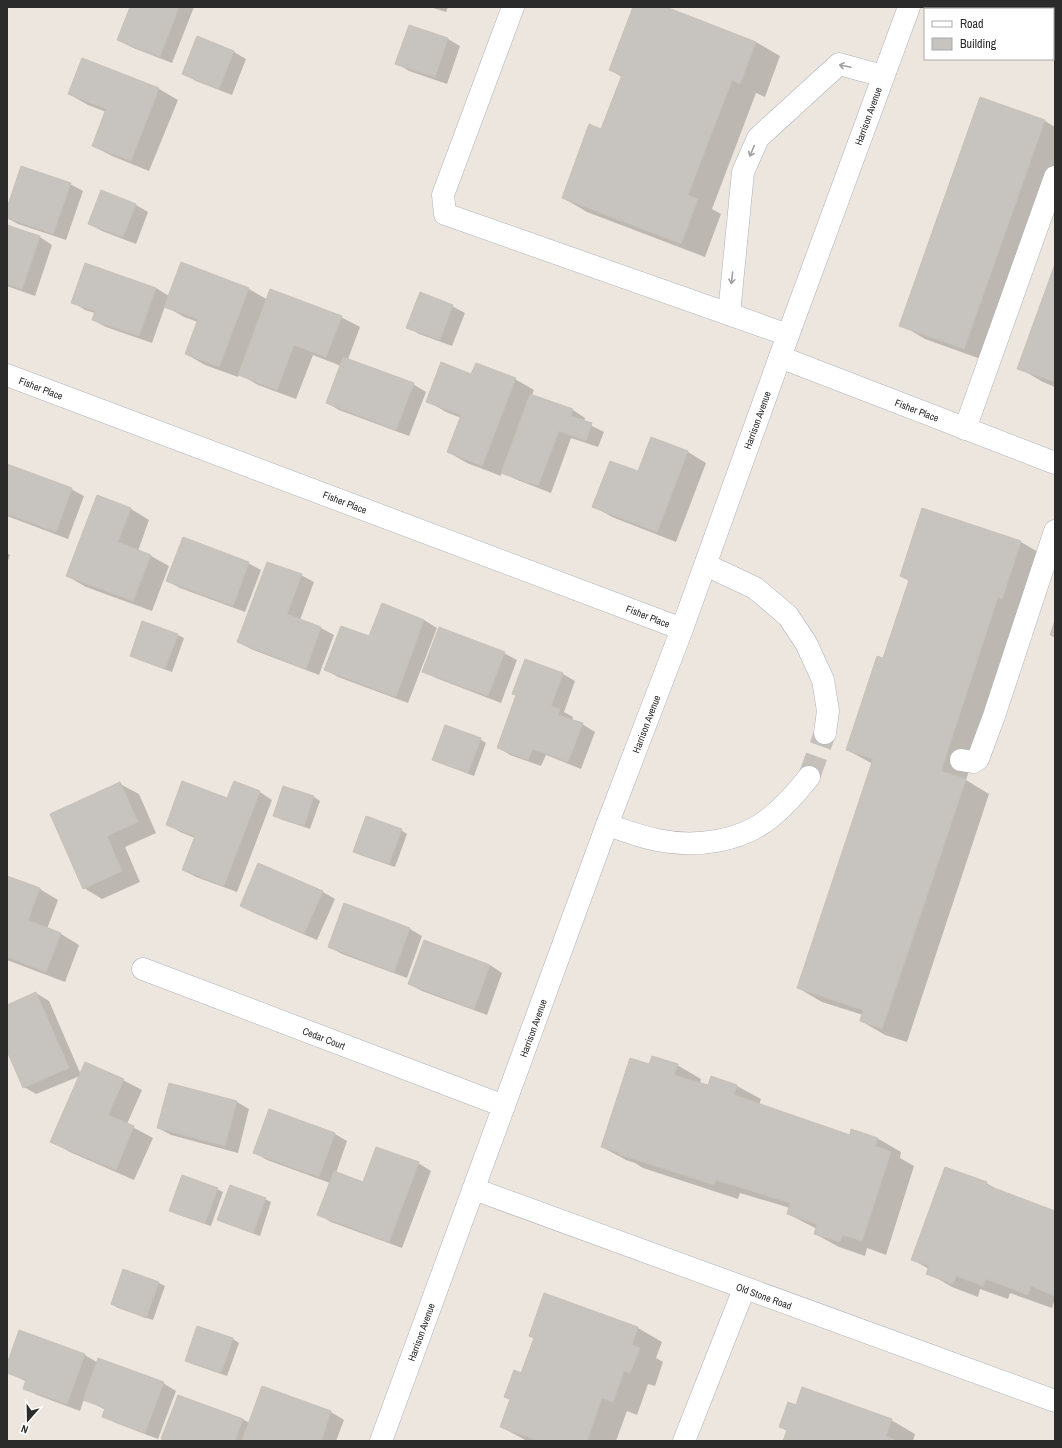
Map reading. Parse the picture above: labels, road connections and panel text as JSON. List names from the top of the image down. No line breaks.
{"streets":{"street":["Harrison Avenue","Fisher Place","Cedar Court","Old Stone Road"]},"crossings":[["Harrison Avenue","Fisher Place"],["Harrison Avenue","Cedar Court"],["Harrison Avenue","Old Stone Road"]],"legend":["Road","Building"],"north":"bottom"}
